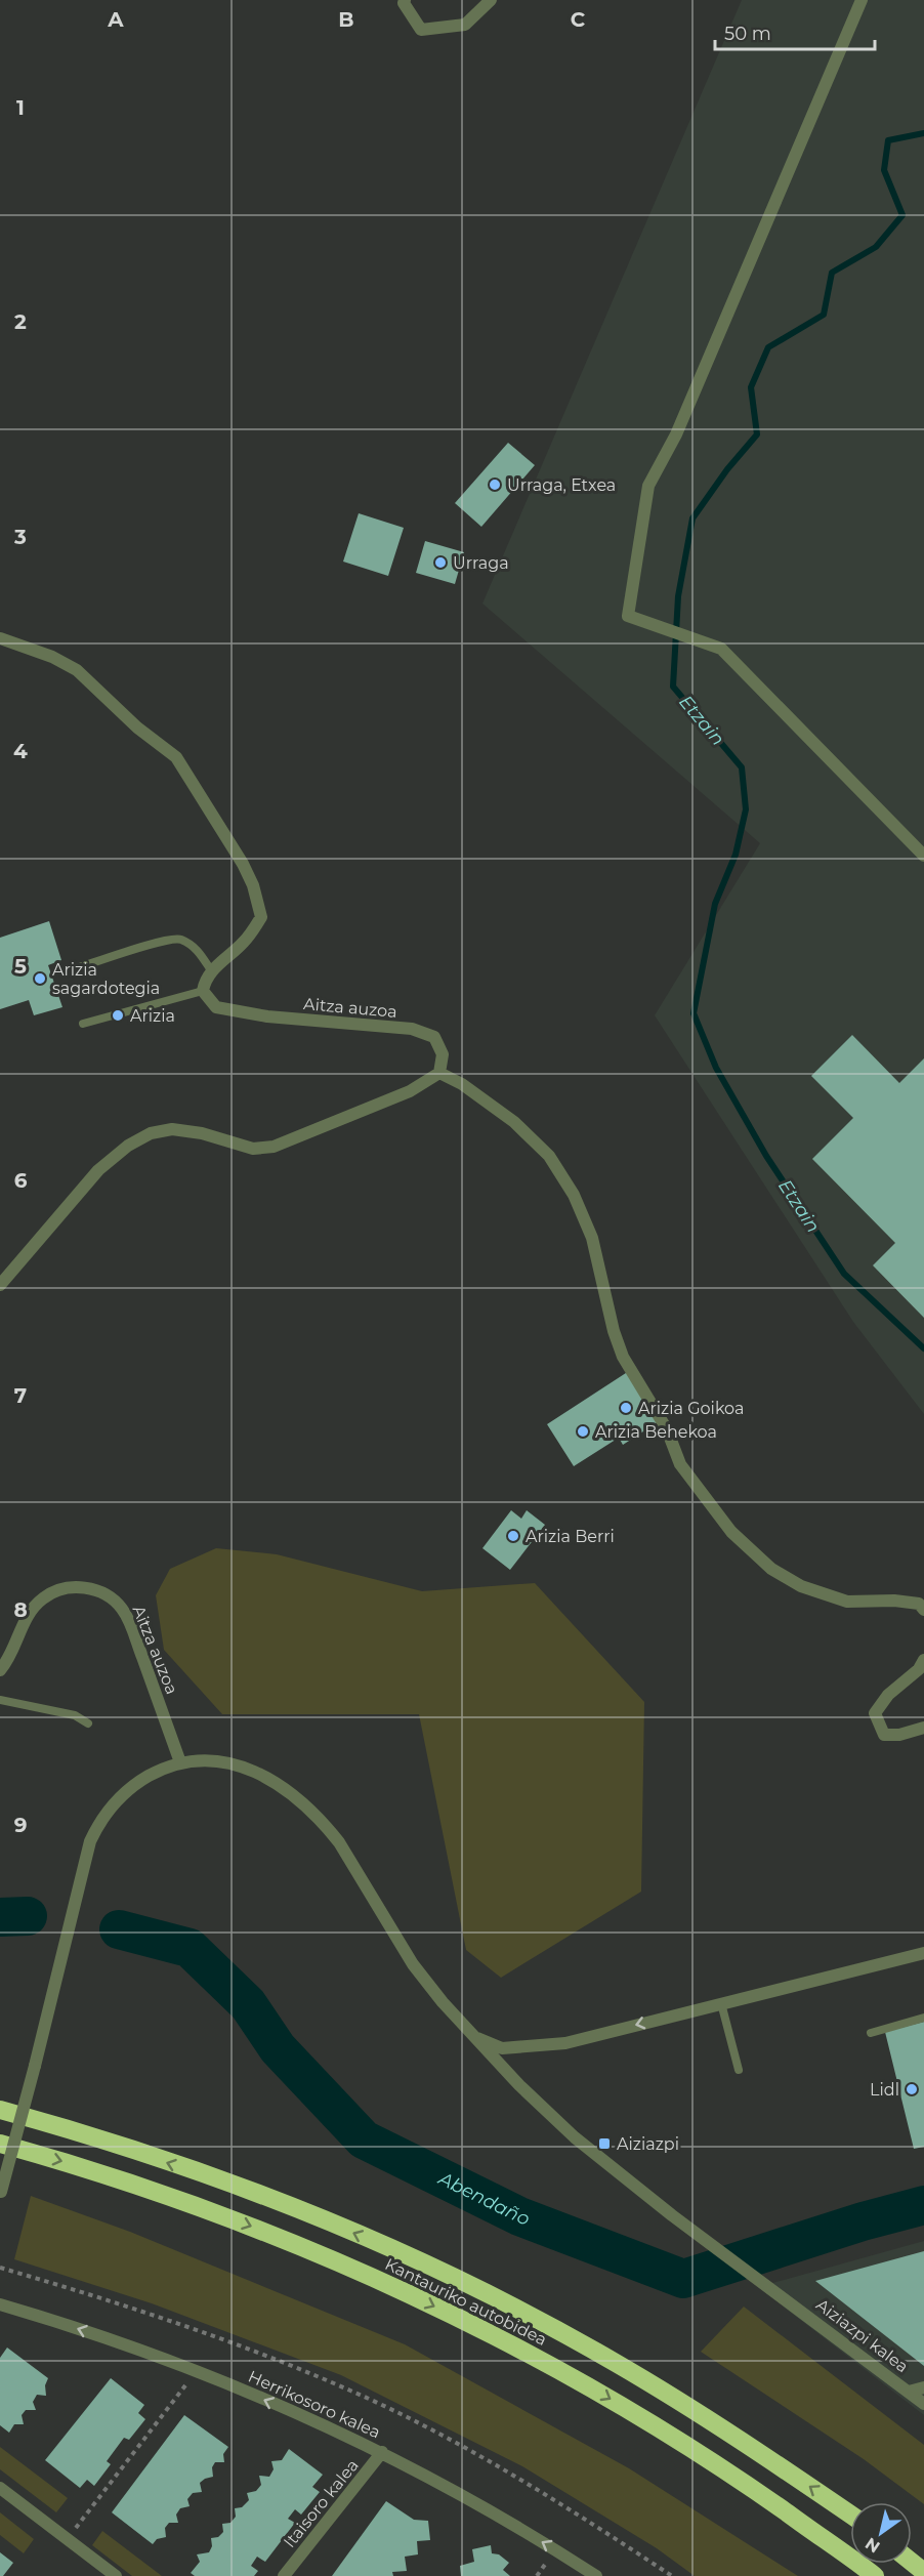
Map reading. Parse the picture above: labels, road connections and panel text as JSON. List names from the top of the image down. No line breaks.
{"streets":{"highway":["Kantauriko autobidea"],"street":["Aitza auzoa","Aiziazpi kalea","Herrikosoro kalea","Itaisoro kalea"]},"crossings":[["Aitza auzoa","Aiziazpi kalea"],["Herrikosoro kalea","Itaisoro kalea"]],"one_way":["Herrikosoro kalea"],"water":["Etzain","Abendaño"],"places":{"other":["Urraga, Etxea","Urraga","Arizia sagardotegia","Arizia","Arizia Goikoa","Arizia Behekoa","Arizia Berri","Lidl"],"transit":["Aiziazpi"]},"scale_bar":"50 m","north":"bottom left","grid":{"columns":["A","B","C"],"rows":["1","2","3","4","5","6","7","8","9"]}}
